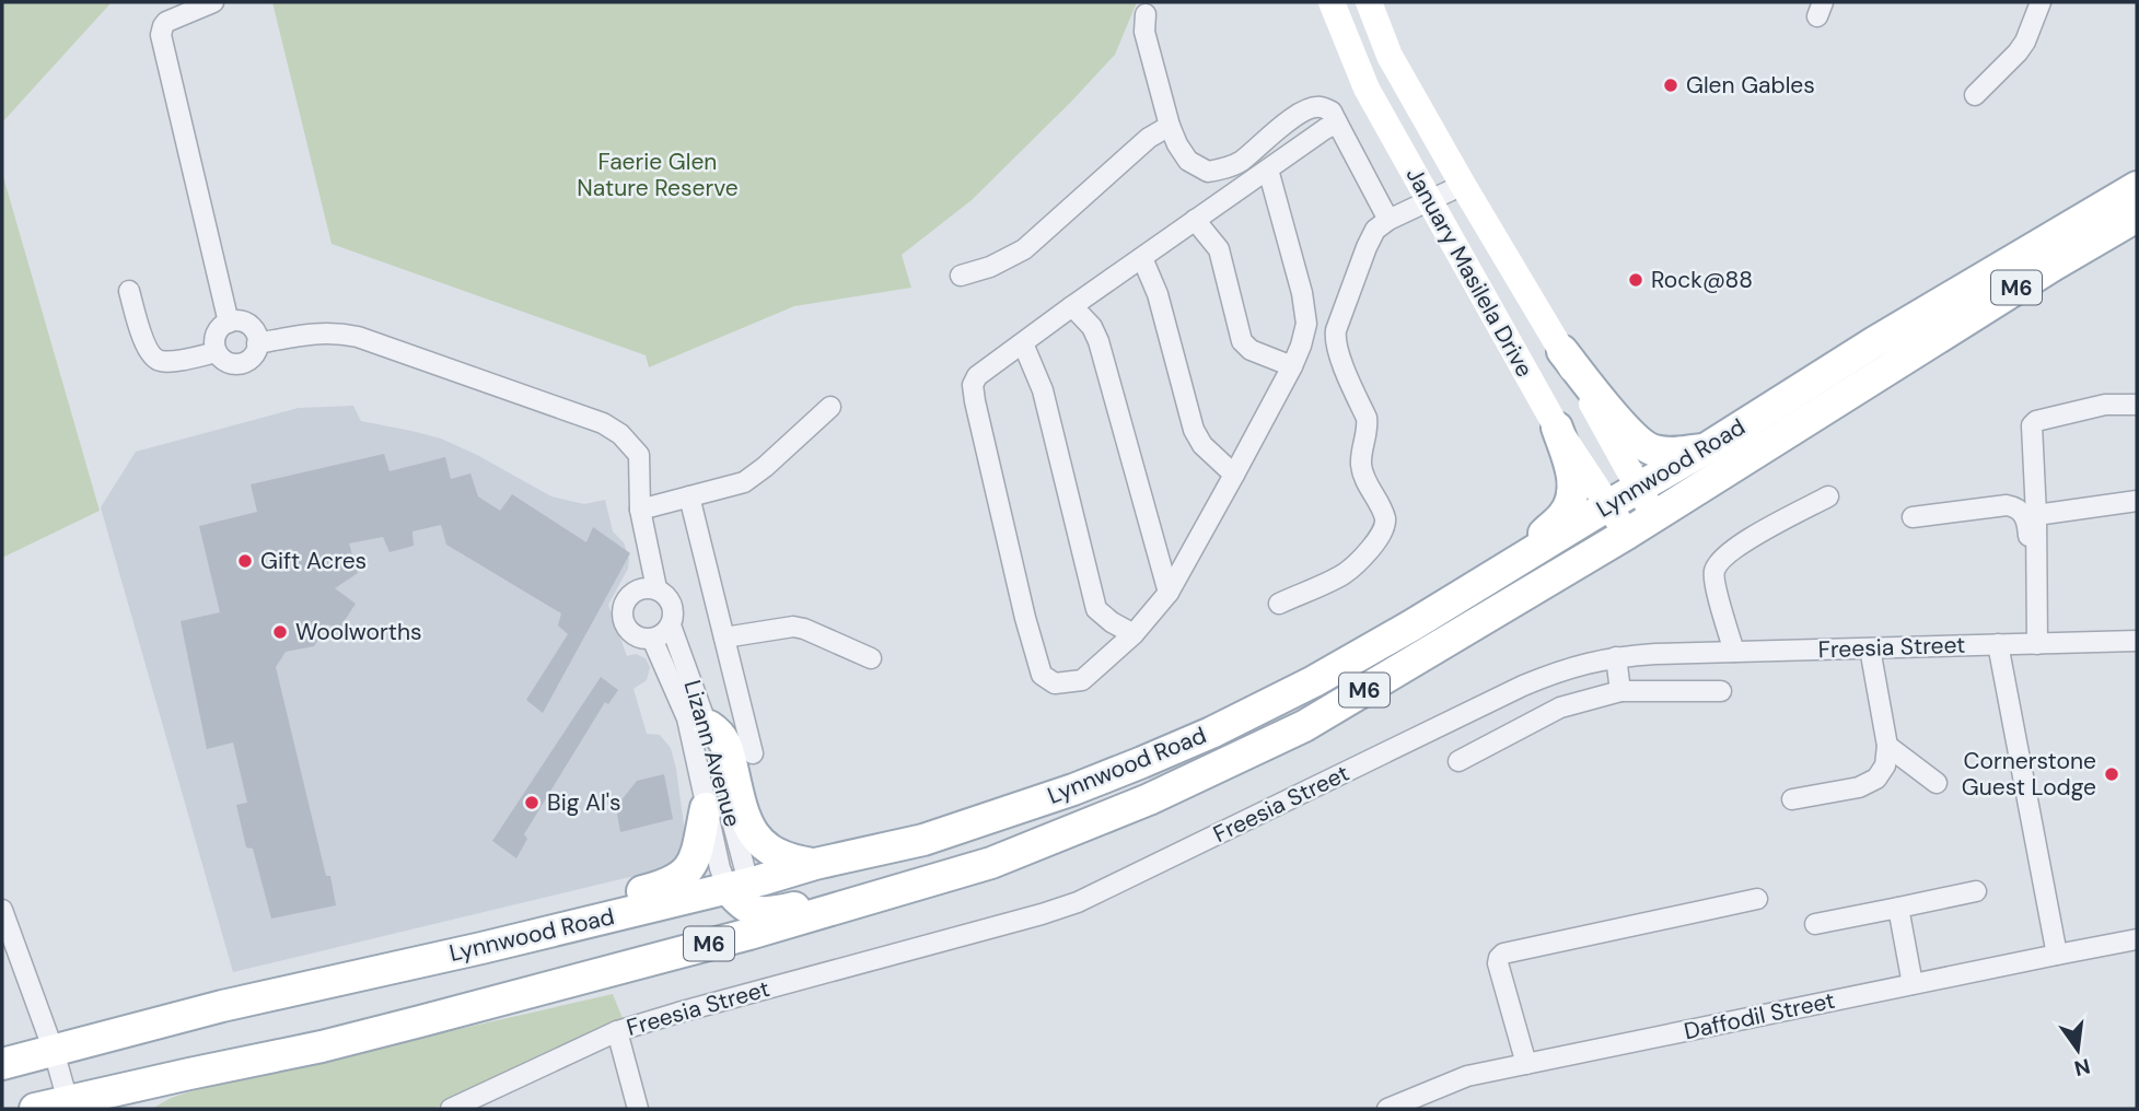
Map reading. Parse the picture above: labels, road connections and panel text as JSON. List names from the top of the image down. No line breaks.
{"streets":{"main road":["January Masilela Drive","M6","Lynnwood Road"],"street":["Freesia Street","Lizann Avenue","Daffodil Street"]},"crossings":[["January Masilela Drive","Lynnwood Road"],["Lynnwood Road","Lizann Avenue"]],"parks":["Faerie Glen Nature Reserve"],"places":["Glen Gables","Rock@88","Gift Acres","Woolworths","Cornerstone Guest Lodge","Big Al's"],"north":"bottom"}
